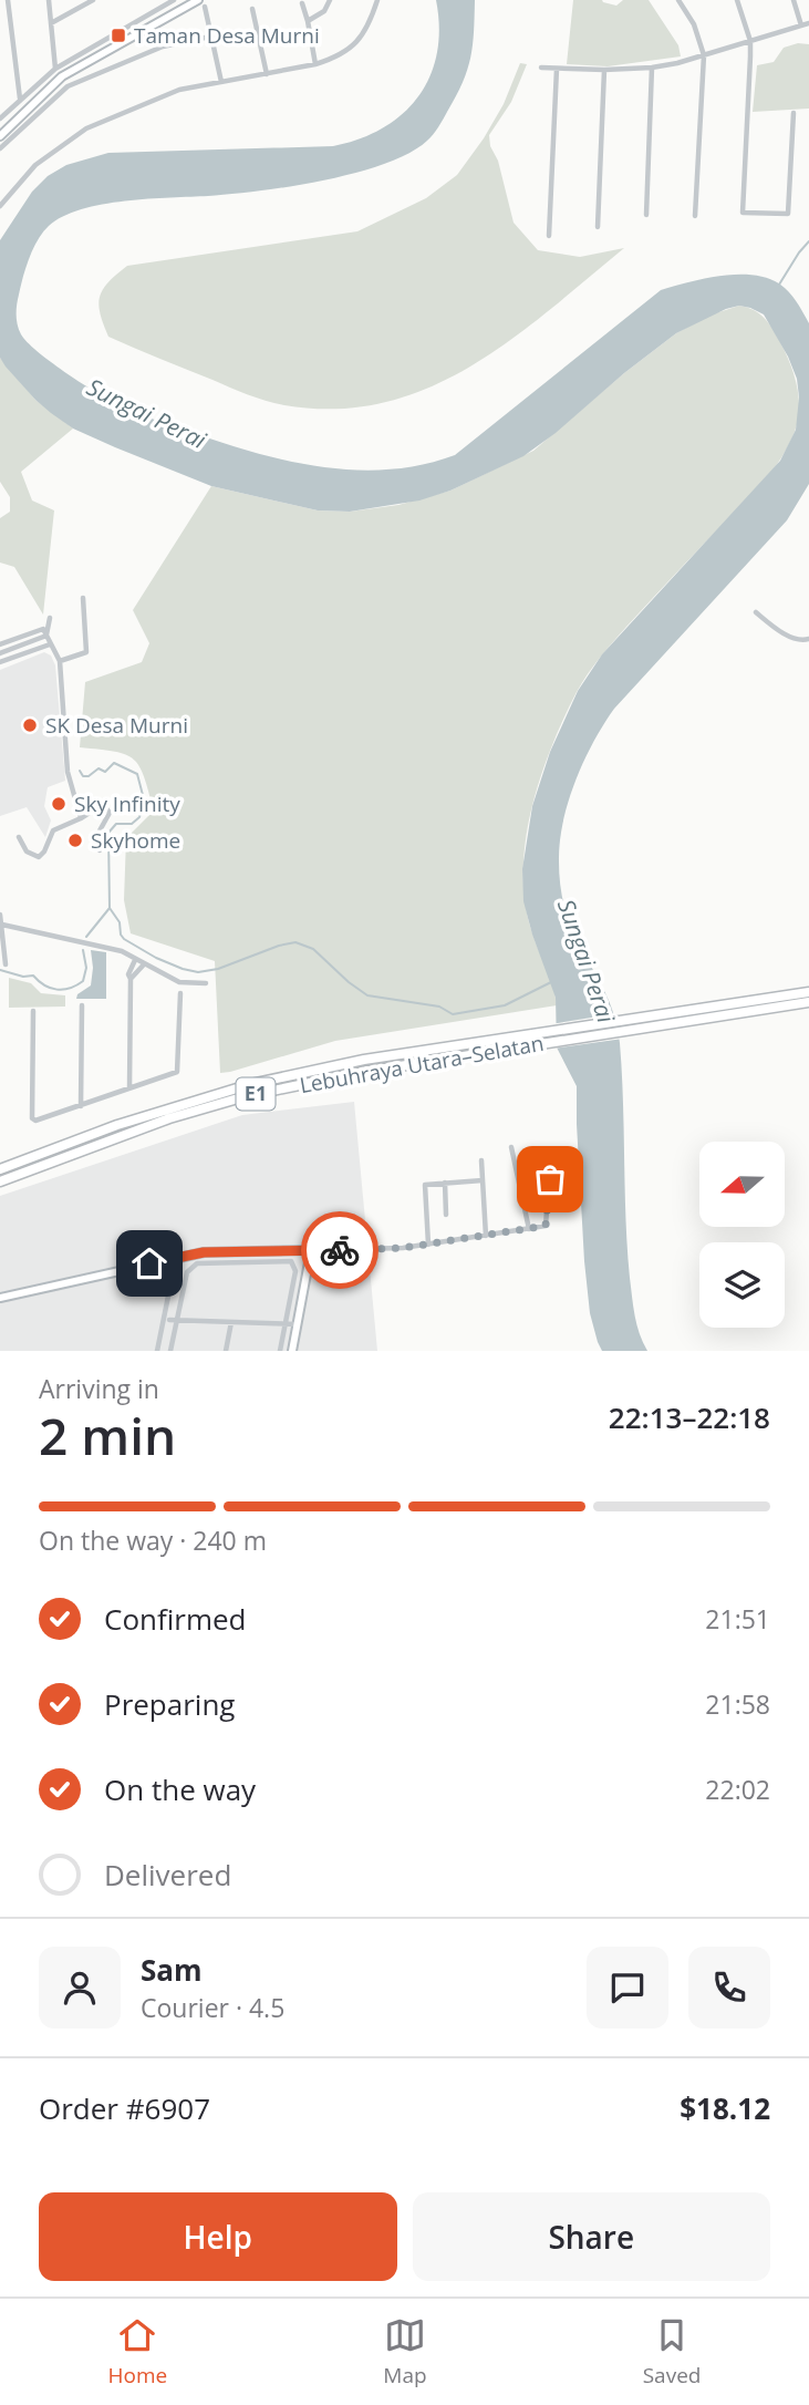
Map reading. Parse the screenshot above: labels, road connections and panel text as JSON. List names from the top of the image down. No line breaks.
{"streets":{"highway":["Lebuhraya Utara–Selatan","E1"]},"water":["Sungai Perai"],"places":{"transit":["Taman Desa Murni"],"other":["SK Desa Murni","Sky Infinity","Skyhome"]},"north":"left","page":{"heading":["2 min","Arriving in","22:13–22:18"],"panel":["Sam","Courier · 4.5","Order #6907","$18.12"],"bar":"On the way · 240 m","list":[["Confirmed","21:51"],["Preparing","21:58"],["On the way","22:02"],"Delivered"],"buttons":["Help","Share"],"tabs":["Home","Map","Saved"]}}
